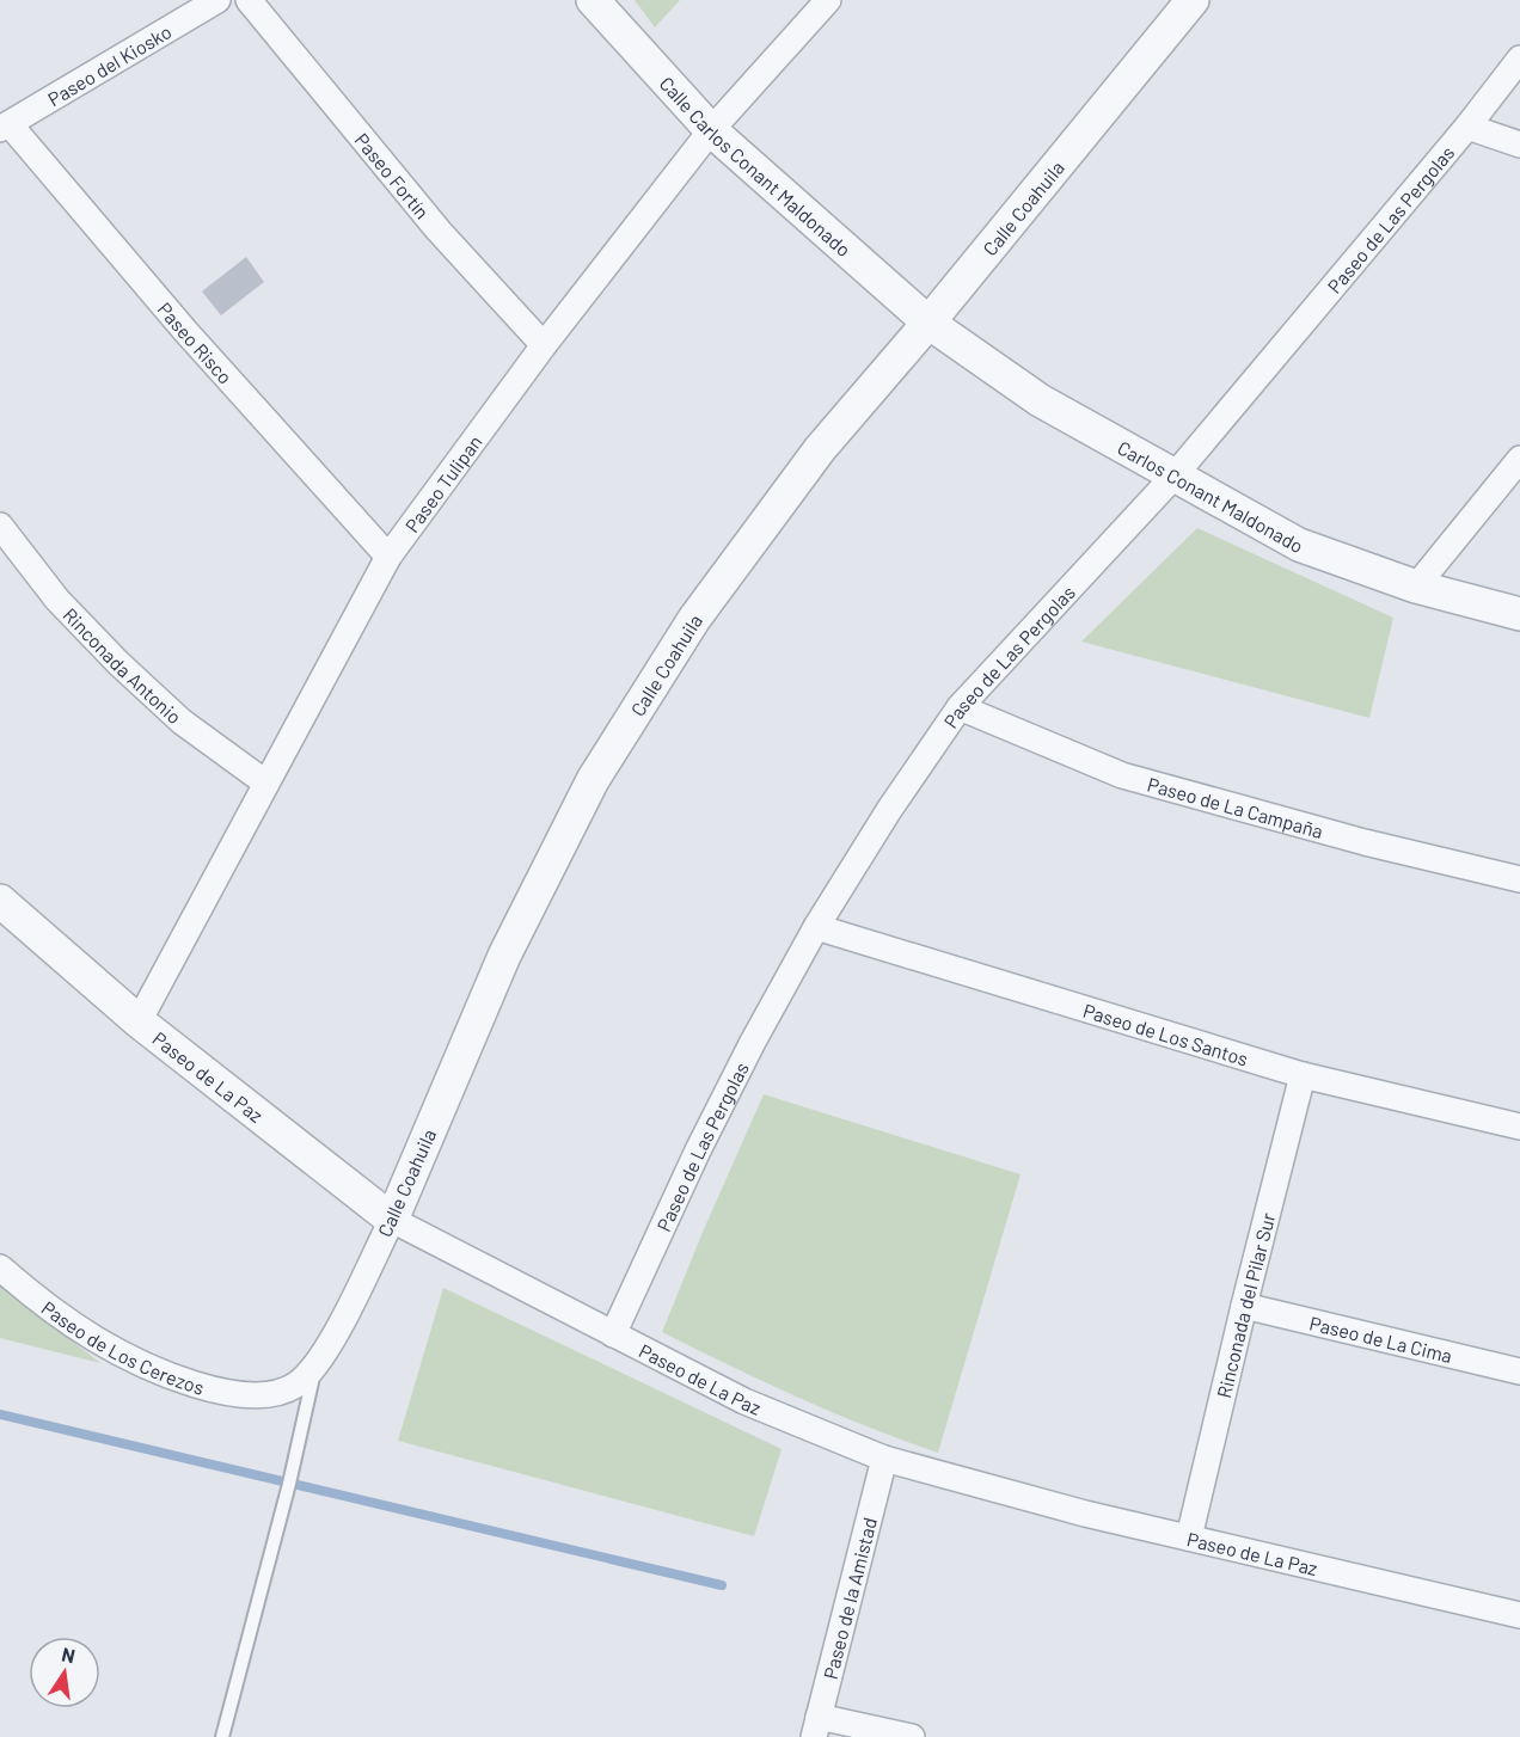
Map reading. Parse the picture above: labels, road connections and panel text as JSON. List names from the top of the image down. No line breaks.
{"streets":{"street":["Paseo del Kiosko","Calle Carlos Conant Maldonado","Paseo Fortín","Calle Coahuila","Paseo de Las Pergolas","Paseo Risco","Paseo Tulipan","Carlos Conant Maldonado","Rinconada Antonio","Paseo de La Campaña","Paseo de Los Santos","Paseo de La Paz","Rinconada del Pilar Sur","Paseo de La Cima","Paseo de Los Cerezos","Paseo de la Amistad"]},"crossings":[["Paseo del Kiosko","Paseo Risco"],["Calle Carlos Conant Maldonado","Calle Coahuila"],["Calle Carlos Conant Maldonado","Paseo Tulipan"],["Calle Carlos Conant Maldonado","Carlos Conant Maldonado"],["Paseo Fortín","Paseo Tulipan"],["Calle Coahuila","Carlos Conant Maldonado"],["Calle Coahuila","Paseo de La Paz"],["Calle Coahuila","Paseo de Los Cerezos"],["Paseo de Las Pergolas","Carlos Conant Maldonado"],["Paseo de Las Pergolas","Paseo de La Campaña"],["Paseo de Las Pergolas","Paseo de Los Santos"],["Paseo de Las Pergolas","Paseo de La Paz"],["Paseo Risco","Paseo Tulipan"],["Paseo Tulipan","Rinconada Antonio"],["Paseo Tulipan","Paseo de La Paz"],["Paseo de Los Santos","Rinconada del Pilar Sur"],["Paseo de La Paz","Rinconada del Pilar Sur"],["Paseo de La Paz","Paseo de la Amistad"],["Rinconada del Pilar Sur","Paseo de La Cima"]],"north":"top"}
